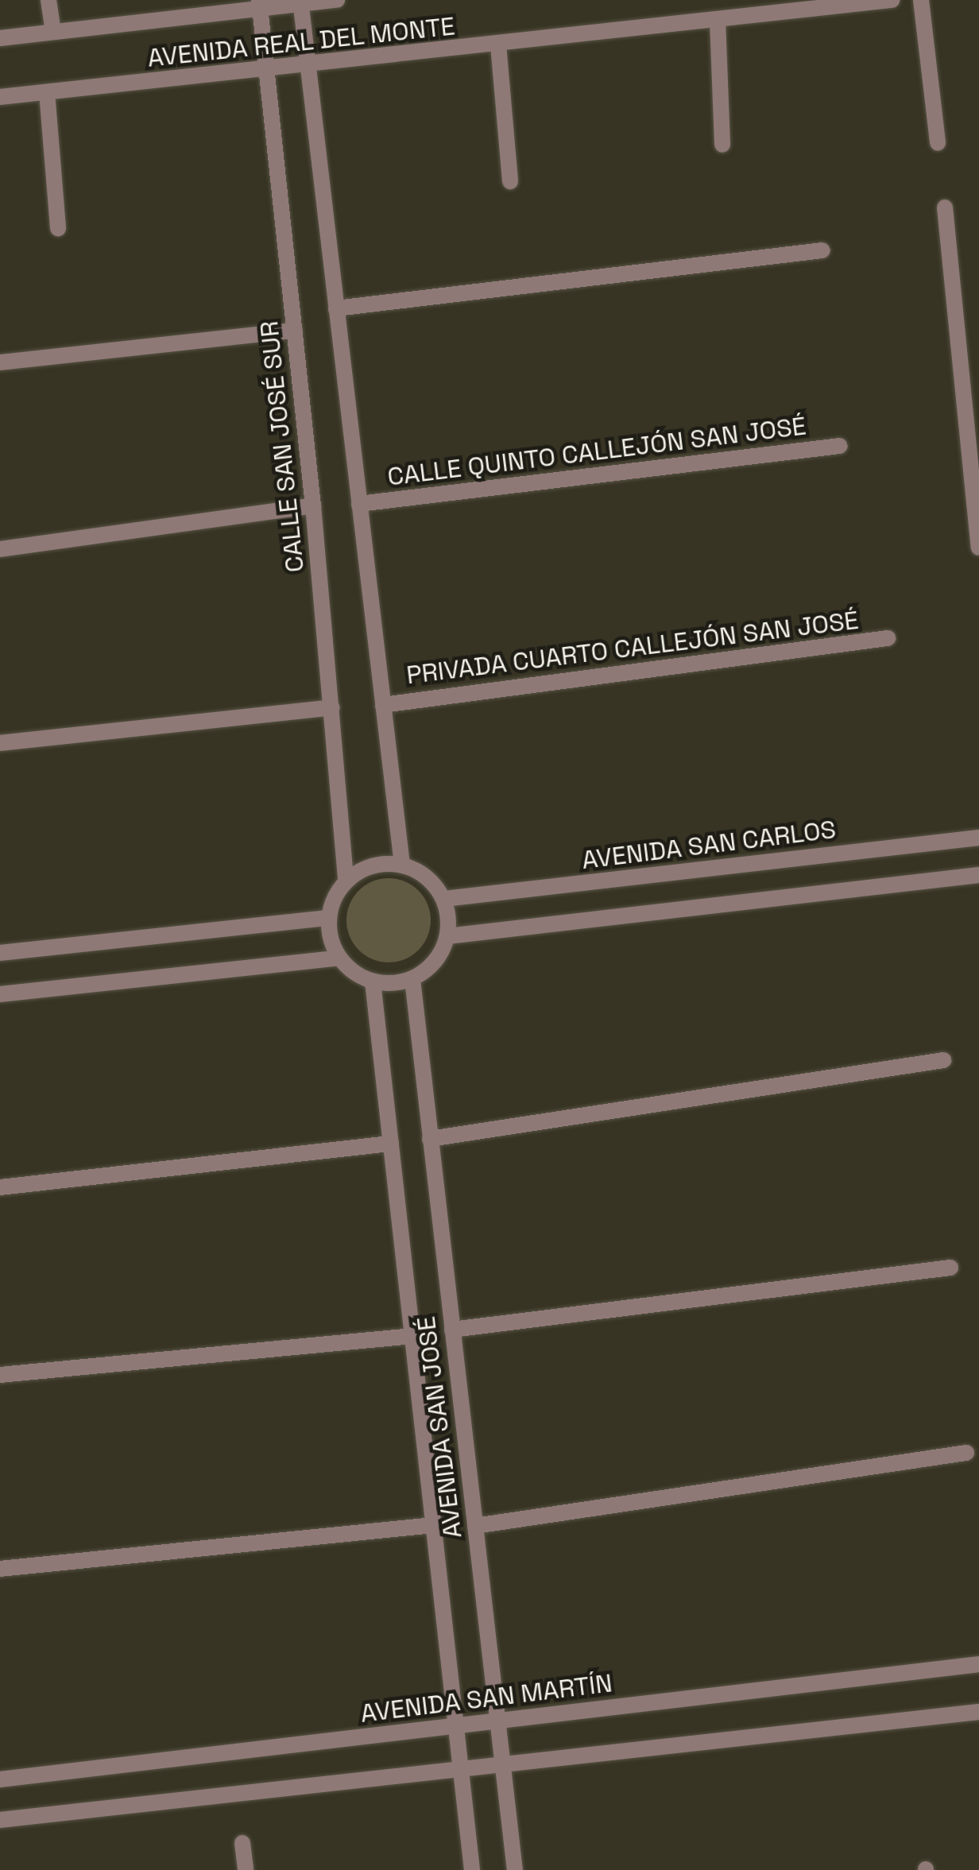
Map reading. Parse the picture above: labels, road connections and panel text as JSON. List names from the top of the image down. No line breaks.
{"streets":{"street":["AVENIDA REAL DEL MONTE","CALLE SAN JOSÉ SUR","CALLE QUINTO CALLEJÓN SAN JOSÉ","PRIVADA CUARTO CALLEJÓN SAN JOSÉ","AVENIDA SAN CARLOS","AVENIDA SAN JOSÉ","AVENIDA SAN MARTÍN"]},"crossings":[["AVENIDA REAL DEL MONTE","CALLE SAN JOSÉ SUR"],["CALLE SAN JOSÉ SUR","AVENIDA SAN CARLOS"],["CALLE SAN JOSÉ SUR","AVENIDA SAN JOSÉ"],["AVENIDA SAN CARLOS","AVENIDA SAN JOSÉ"],["AVENIDA SAN JOSÉ","AVENIDA SAN MARTÍN"]]}
